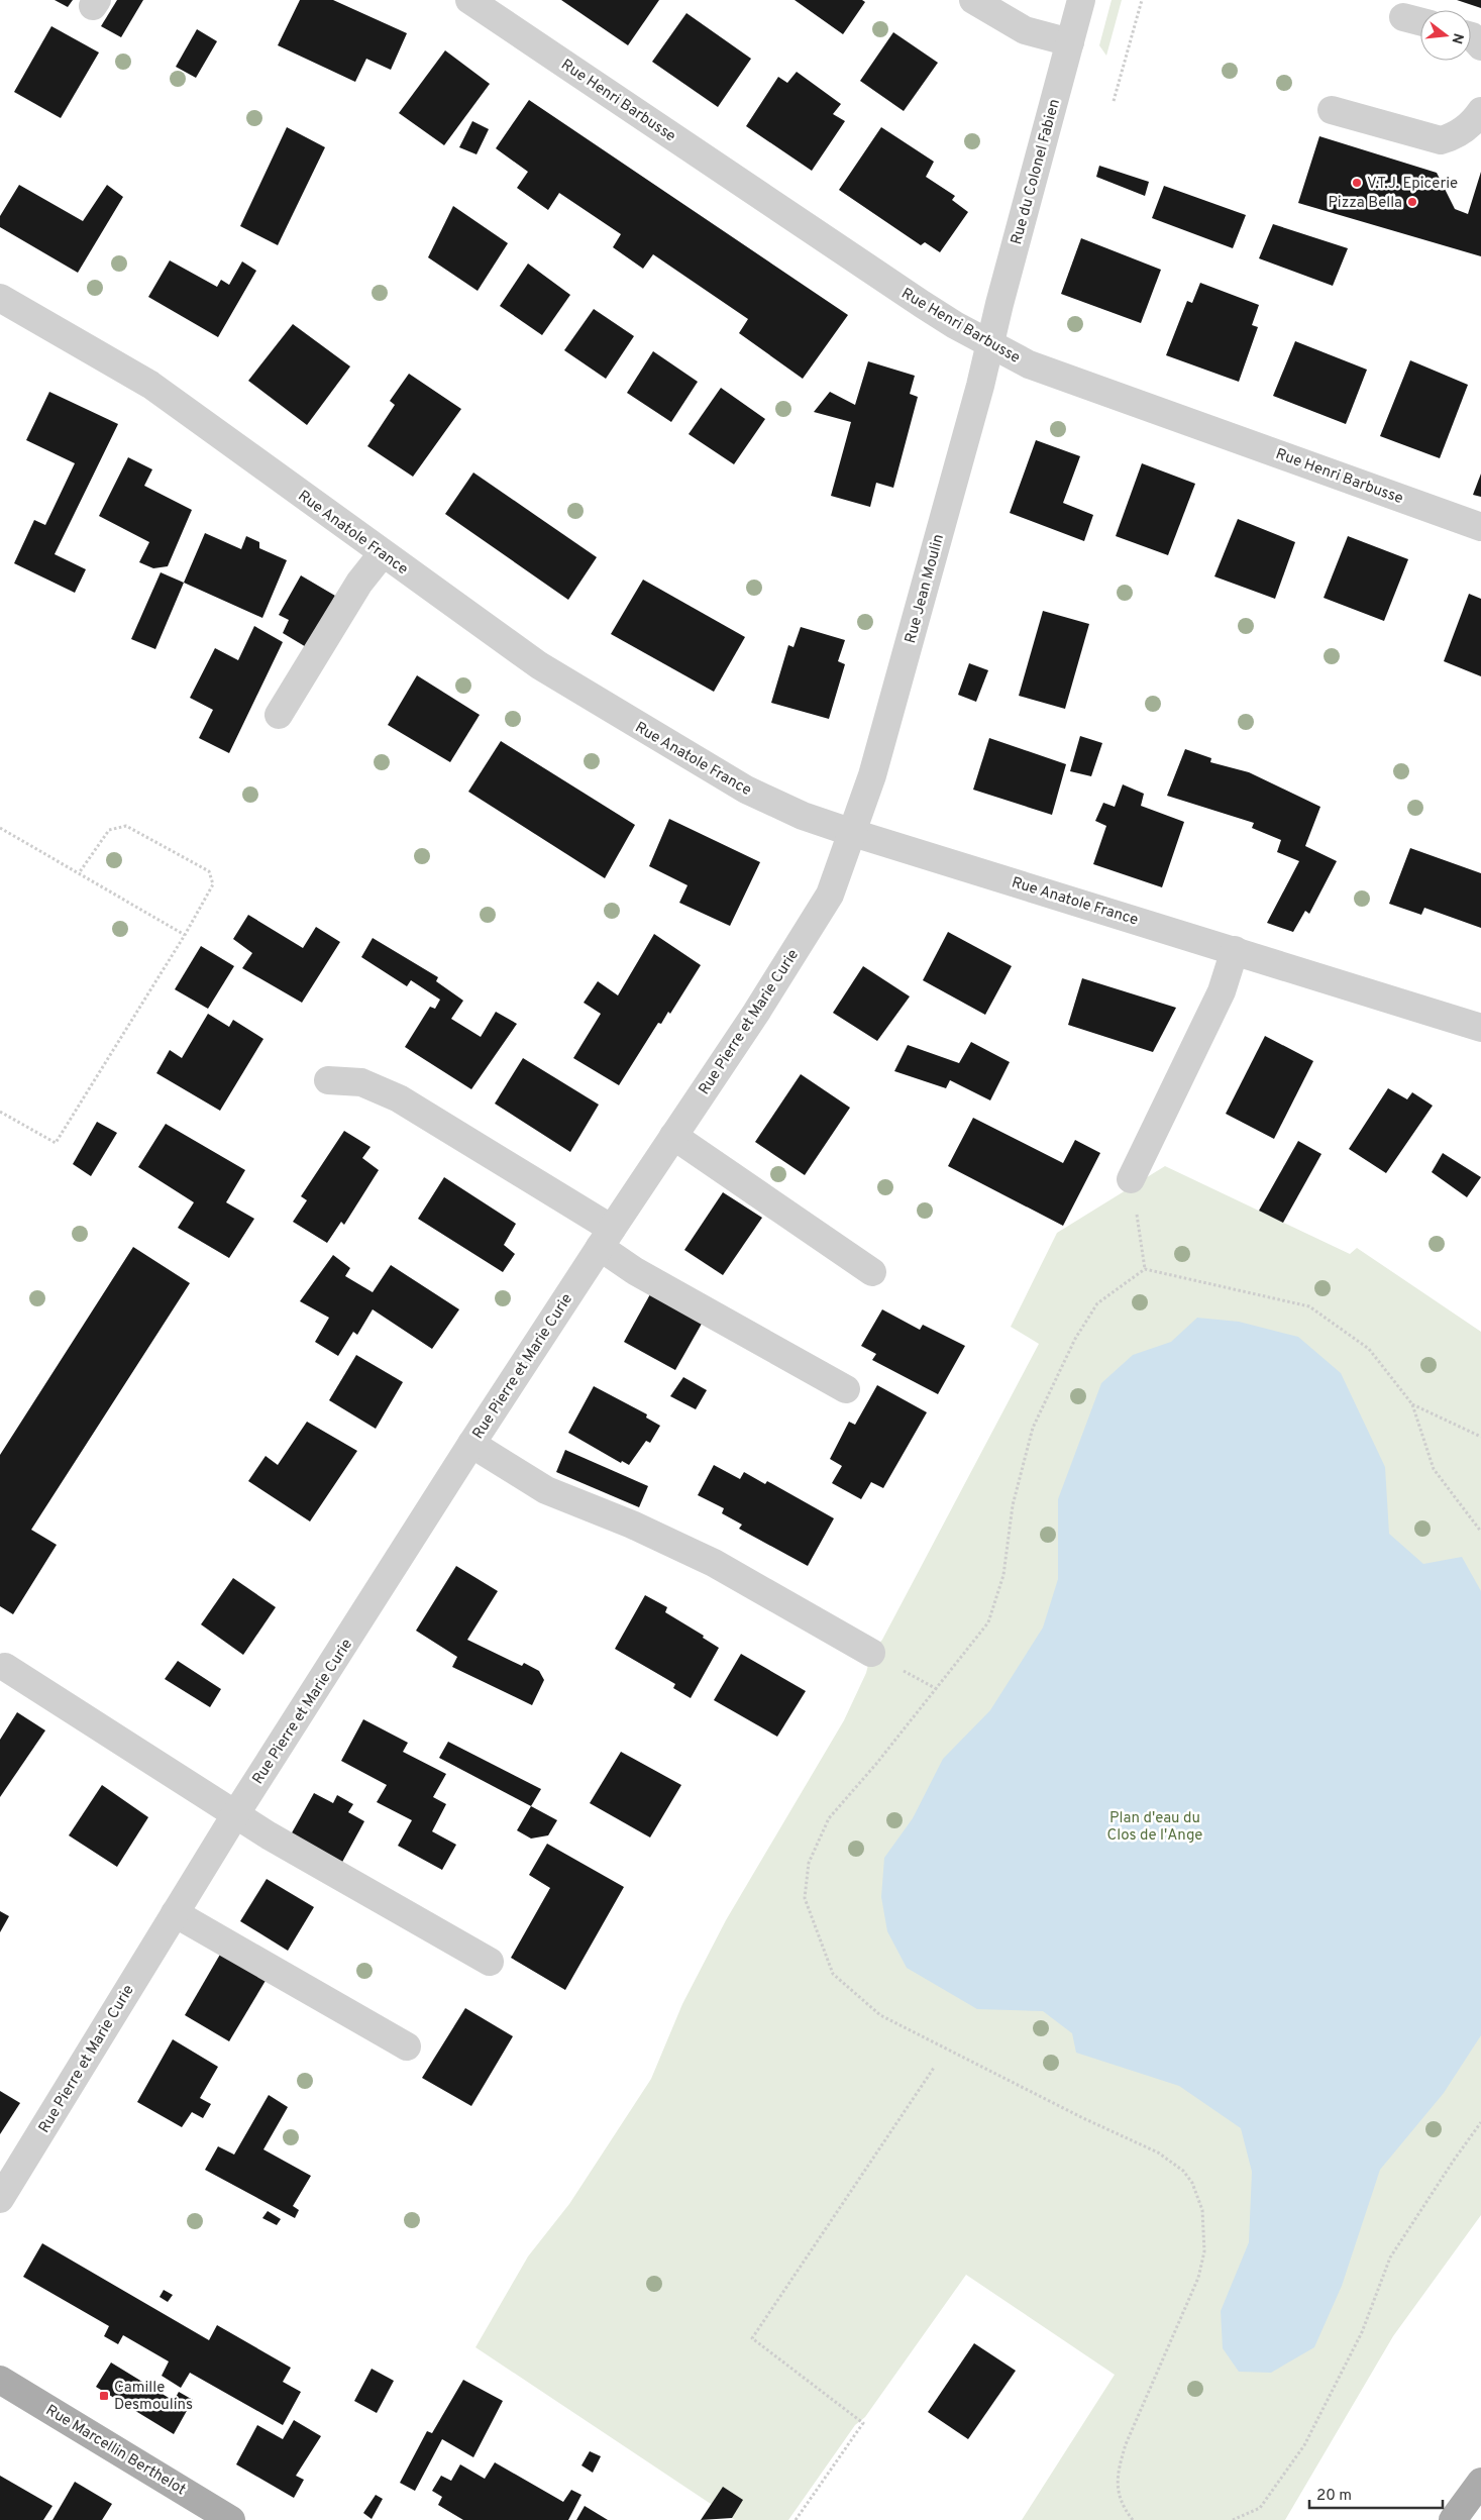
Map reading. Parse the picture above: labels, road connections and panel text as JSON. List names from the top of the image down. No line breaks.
{"streets":{"main road":["Rue Marcellin Berthelot"],"street":["Rue Henri Barbusse","Rue du Colonel Fabien","Rue Anatole France","Rue Jean Moulin","Rue Pierre et Marie Curie"]},"crossings":[["Rue Henri Barbusse","Rue du Colonel Fabien"],["Rue Henri Barbusse","Rue Jean Moulin"],["Rue du Colonel Fabien","Rue Jean Moulin"],["Rue Anatole France","Rue Jean Moulin"],["Rue Anatole France","Rue Pierre et Marie Curie"],["Rue Jean Moulin","Rue Pierre et Marie Curie"]],"parks":["Plan d'eau du Clos de l'Ange"],"places":{"other":["V.T.J. Epicerie","Pizza Bella"],"transit":["Camille Desmoulins"]},"scale_bar":"20 m","north":"right"}
